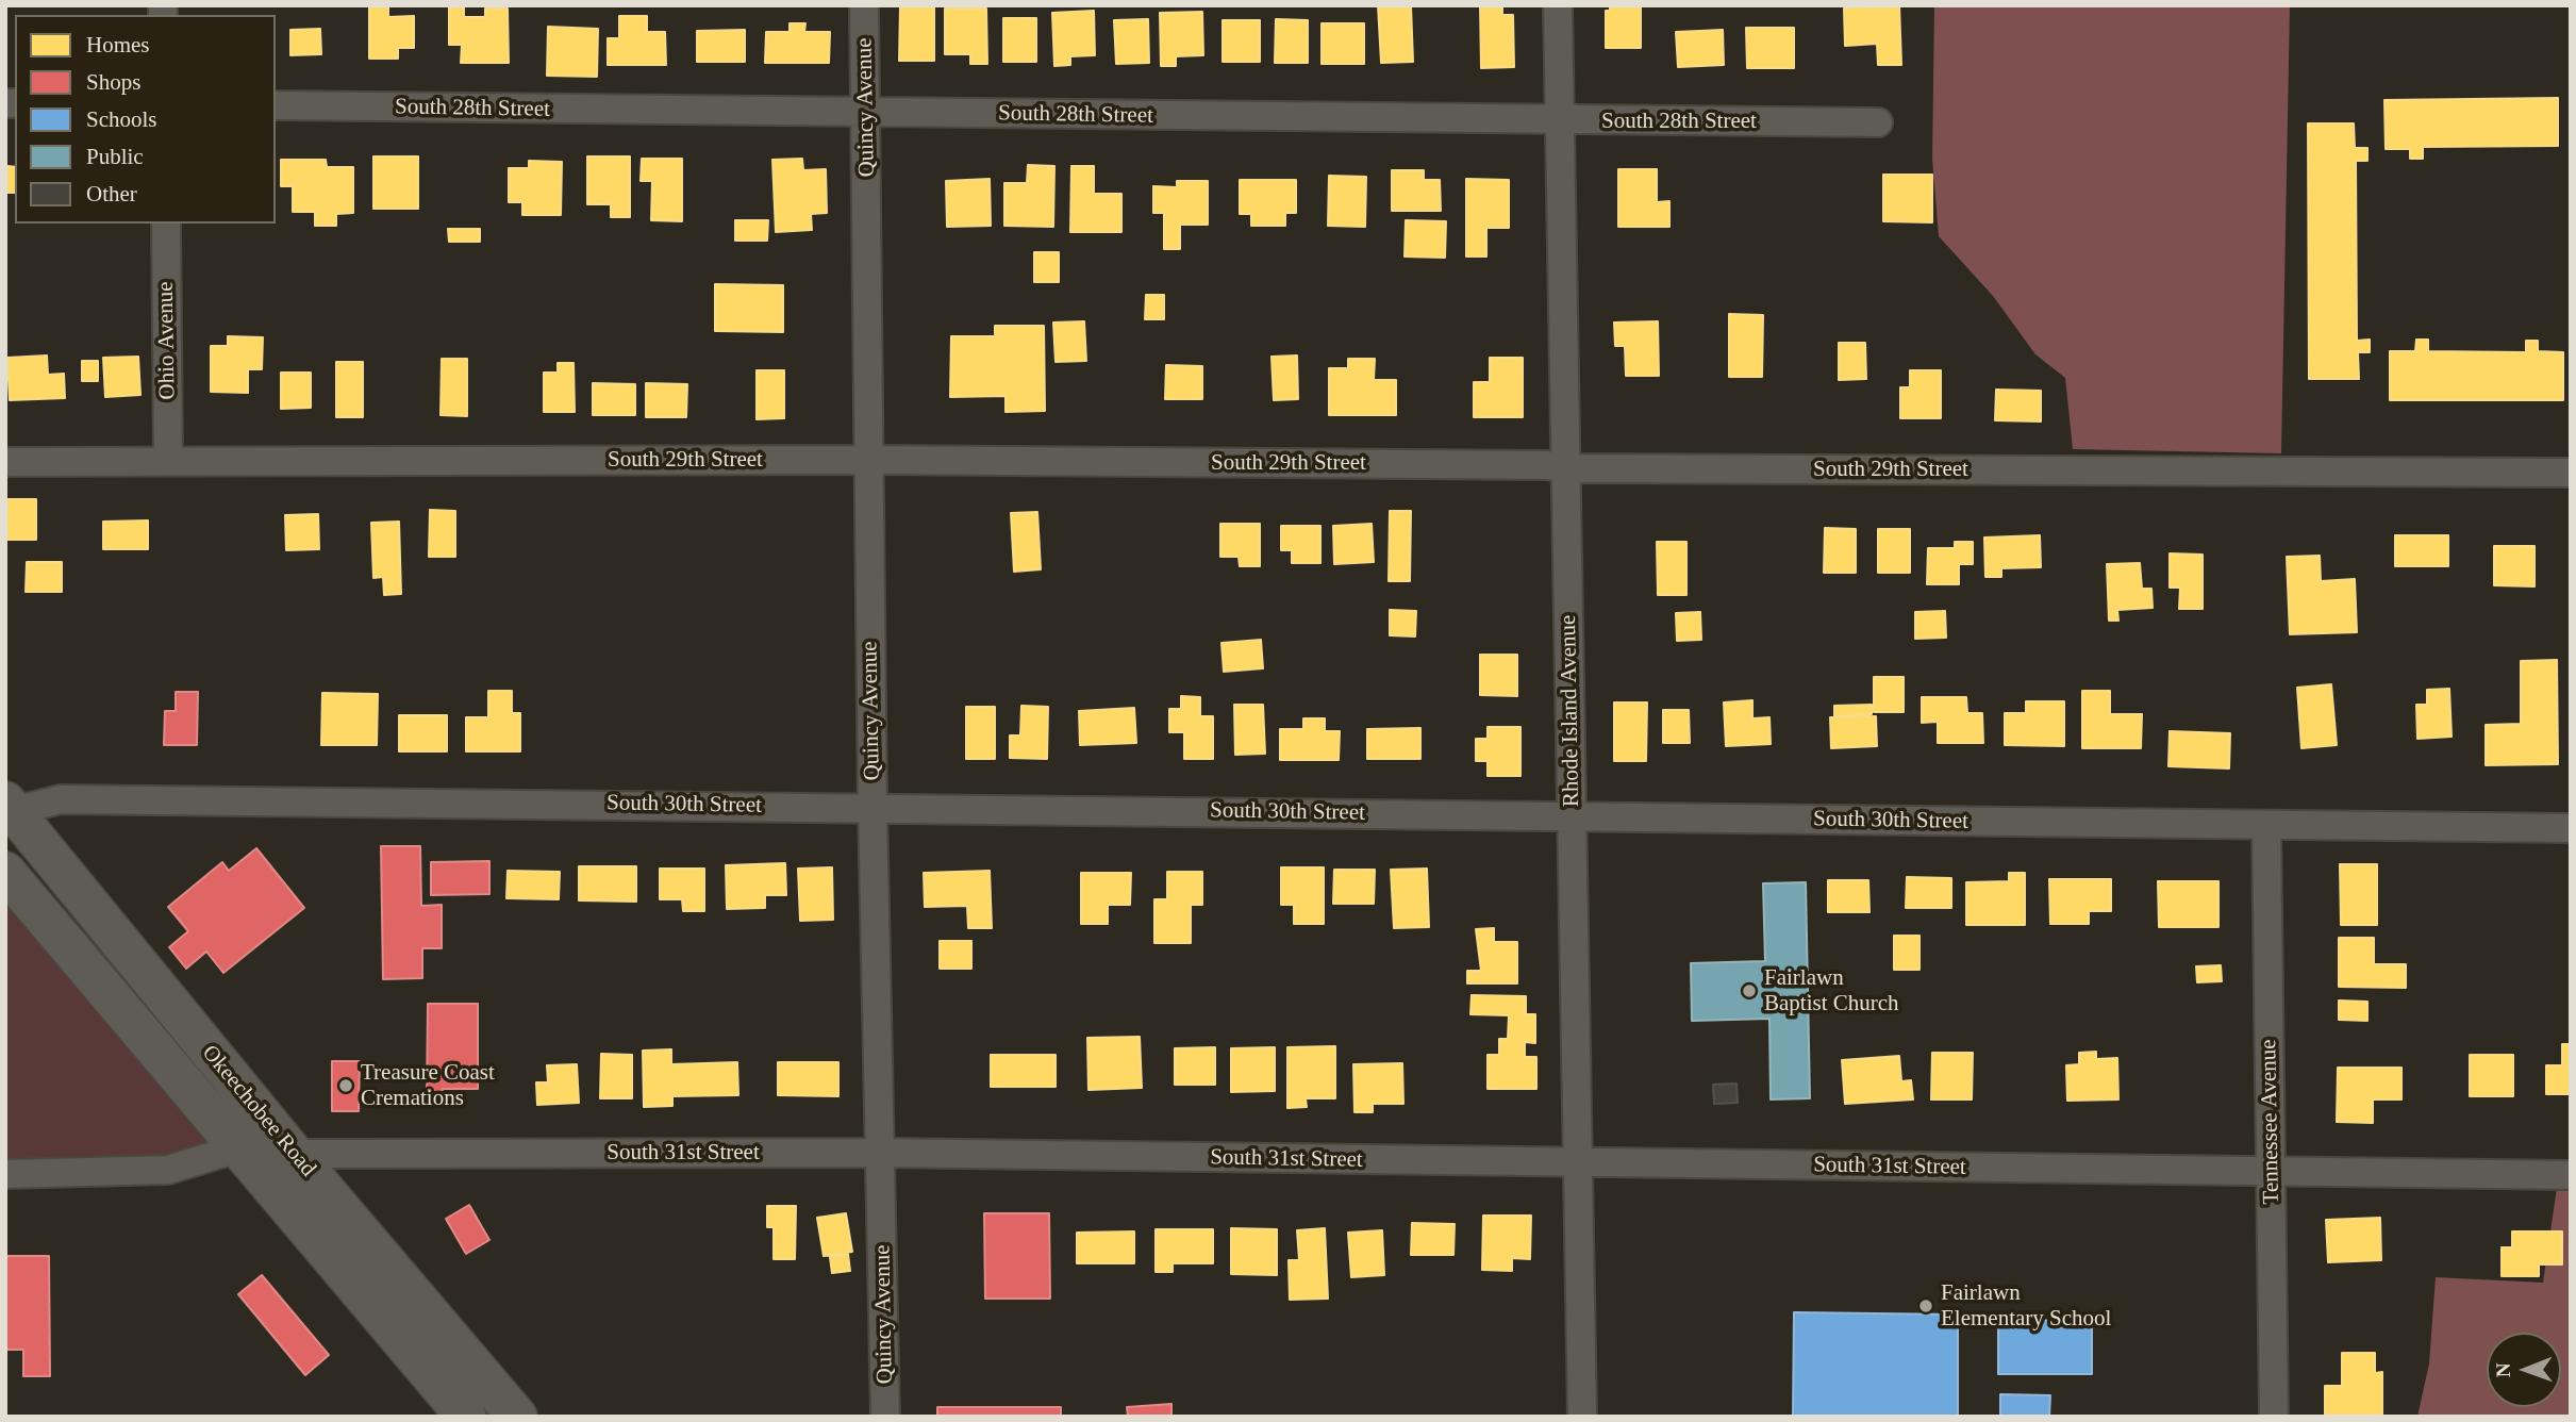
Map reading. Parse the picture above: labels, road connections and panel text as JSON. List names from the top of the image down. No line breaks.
{"streets":{"main road":["Okeechobee Road"],"street":["Quincy Avenue","South 28th Street","Ohio Avenue","South 29th Street","Rhode Island Avenue","South 30th Street","Tennessee Avenue","South 31st Street"]},"crossings":[["Quincy Avenue","South 28th Street"],["Quincy Avenue","South 29th Street"],["Quincy Avenue","South 30th Street"],["Quincy Avenue","South 31st Street"],["South 28th Street","Rhode Island Avenue"],["Ohio Avenue","South 29th Street"],["South 29th Street","Rhode Island Avenue"],["Rhode Island Avenue","South 30th Street"],["Rhode Island Avenue","South 31st Street"],["South 30th Street","Okeechobee Road"],["South 30th Street","Tennessee Avenue"],["Okeechobee Road","South 31st Street"],["Tennessee Avenue","South 31st Street"]],"places":["Fairlawn Baptist Church","Treasure Coast Cremations","Fairlawn Elementary School"],"legend":["Homes","Shops","Schools","Public","Other"],"north":"left"}
